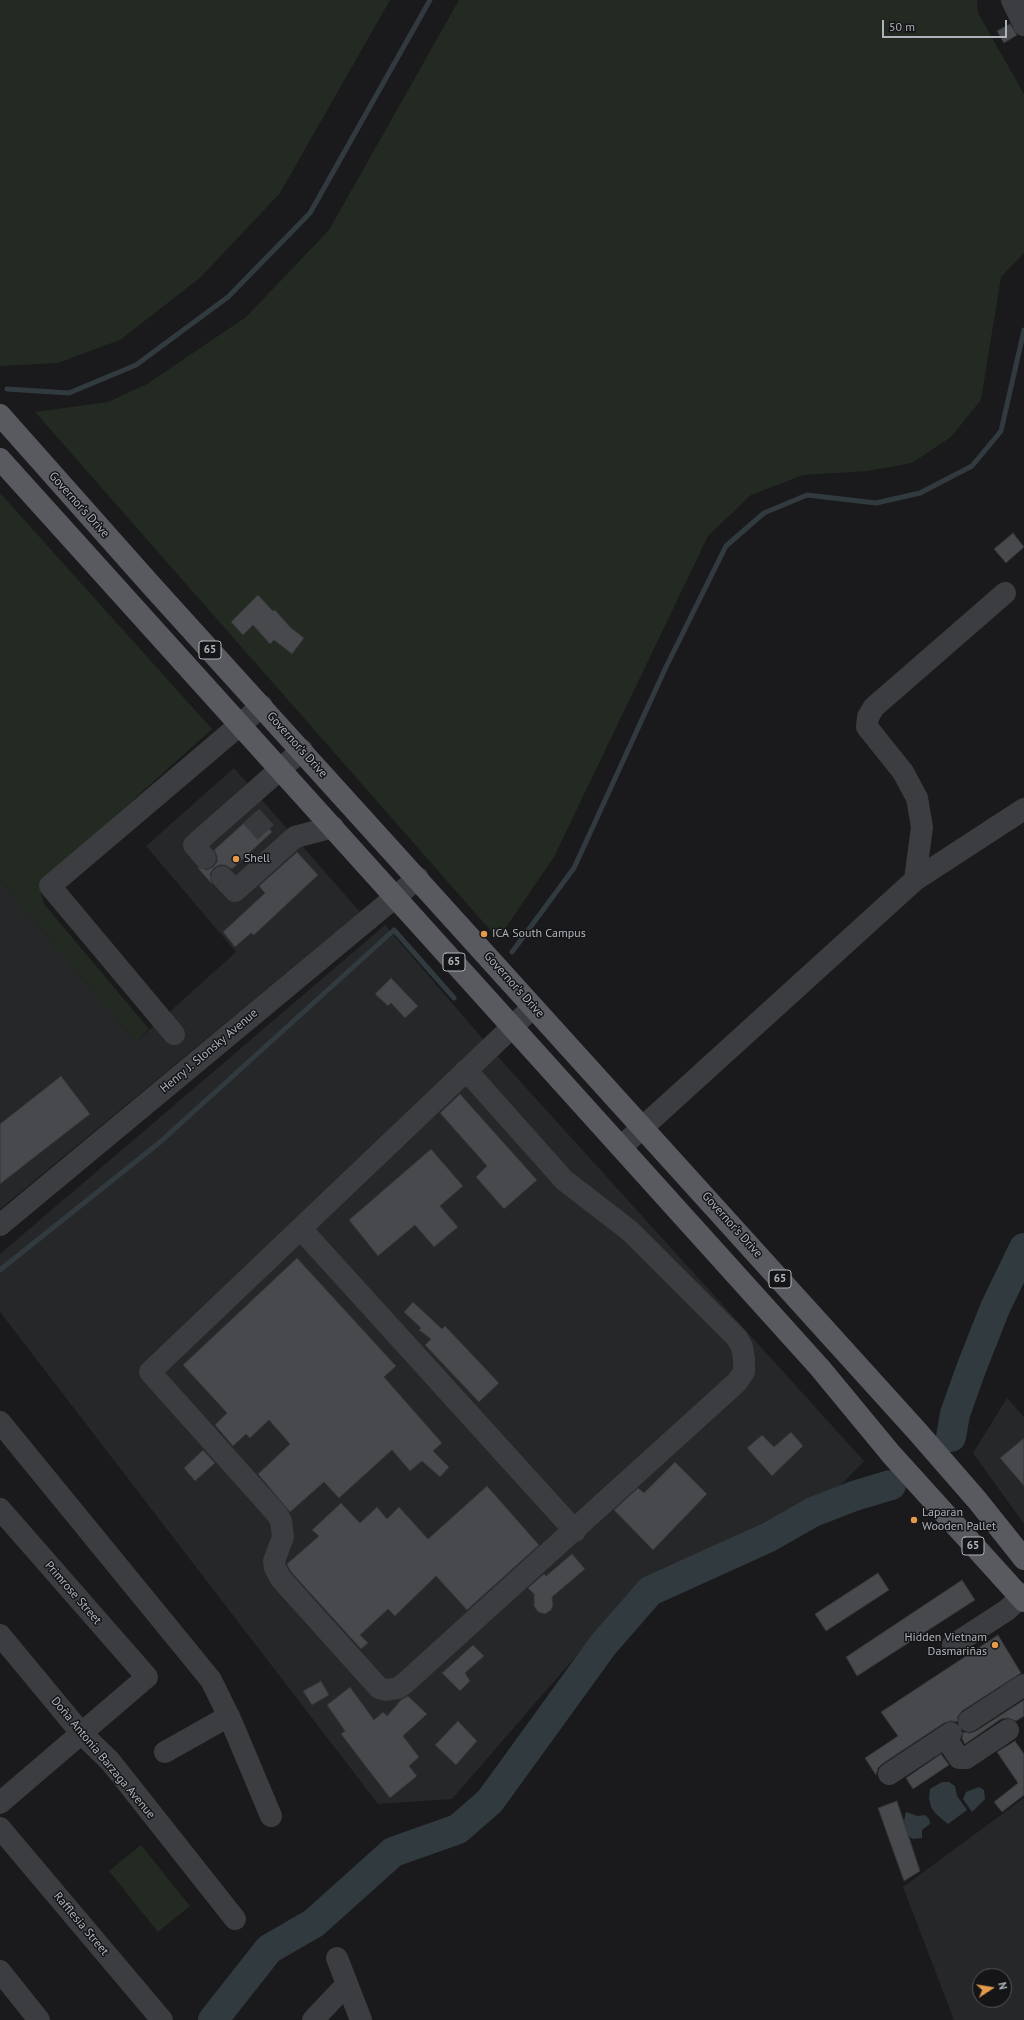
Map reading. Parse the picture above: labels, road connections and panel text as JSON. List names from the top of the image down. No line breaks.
{"streets":{"main road":["Governor's Drive","65"],"street":["Henry J. Slonsky Avenue","Primrose Street","Doña Antonia Barzaga Avenue","Rafflesia Street"]},"crossings":[["Governor's Drive","Henry J. Slonsky Avenue"],["65","Henry J. Slonsky Avenue"],["Primrose Street","Doña Antonia Barzaga Avenue"]],"places":["Shell","ICA South Campus","Laparan Wooden Pallet","Hidden Vietnam Dasmariñas"],"scale_bar":"50 m","north":"right"}
